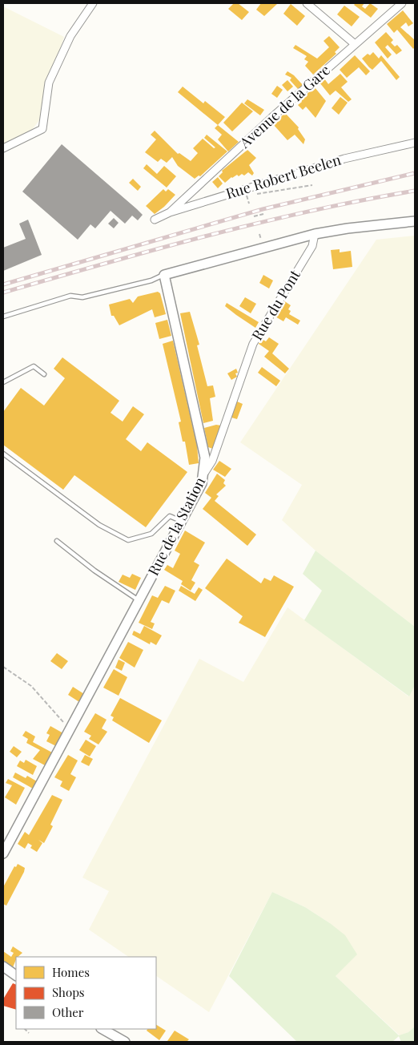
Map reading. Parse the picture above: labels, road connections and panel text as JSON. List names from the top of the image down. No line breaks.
{"streets":{"street":["Avenue de la Gare","Rue Robert Beelen","Rue du Pont","Rue de la Station"]},"crossings":[["Avenue de la Gare","Rue Robert Beelen"],["Rue du Pont","Rue de la Station"]],"legend":["Homes","Shops","Other"]}
